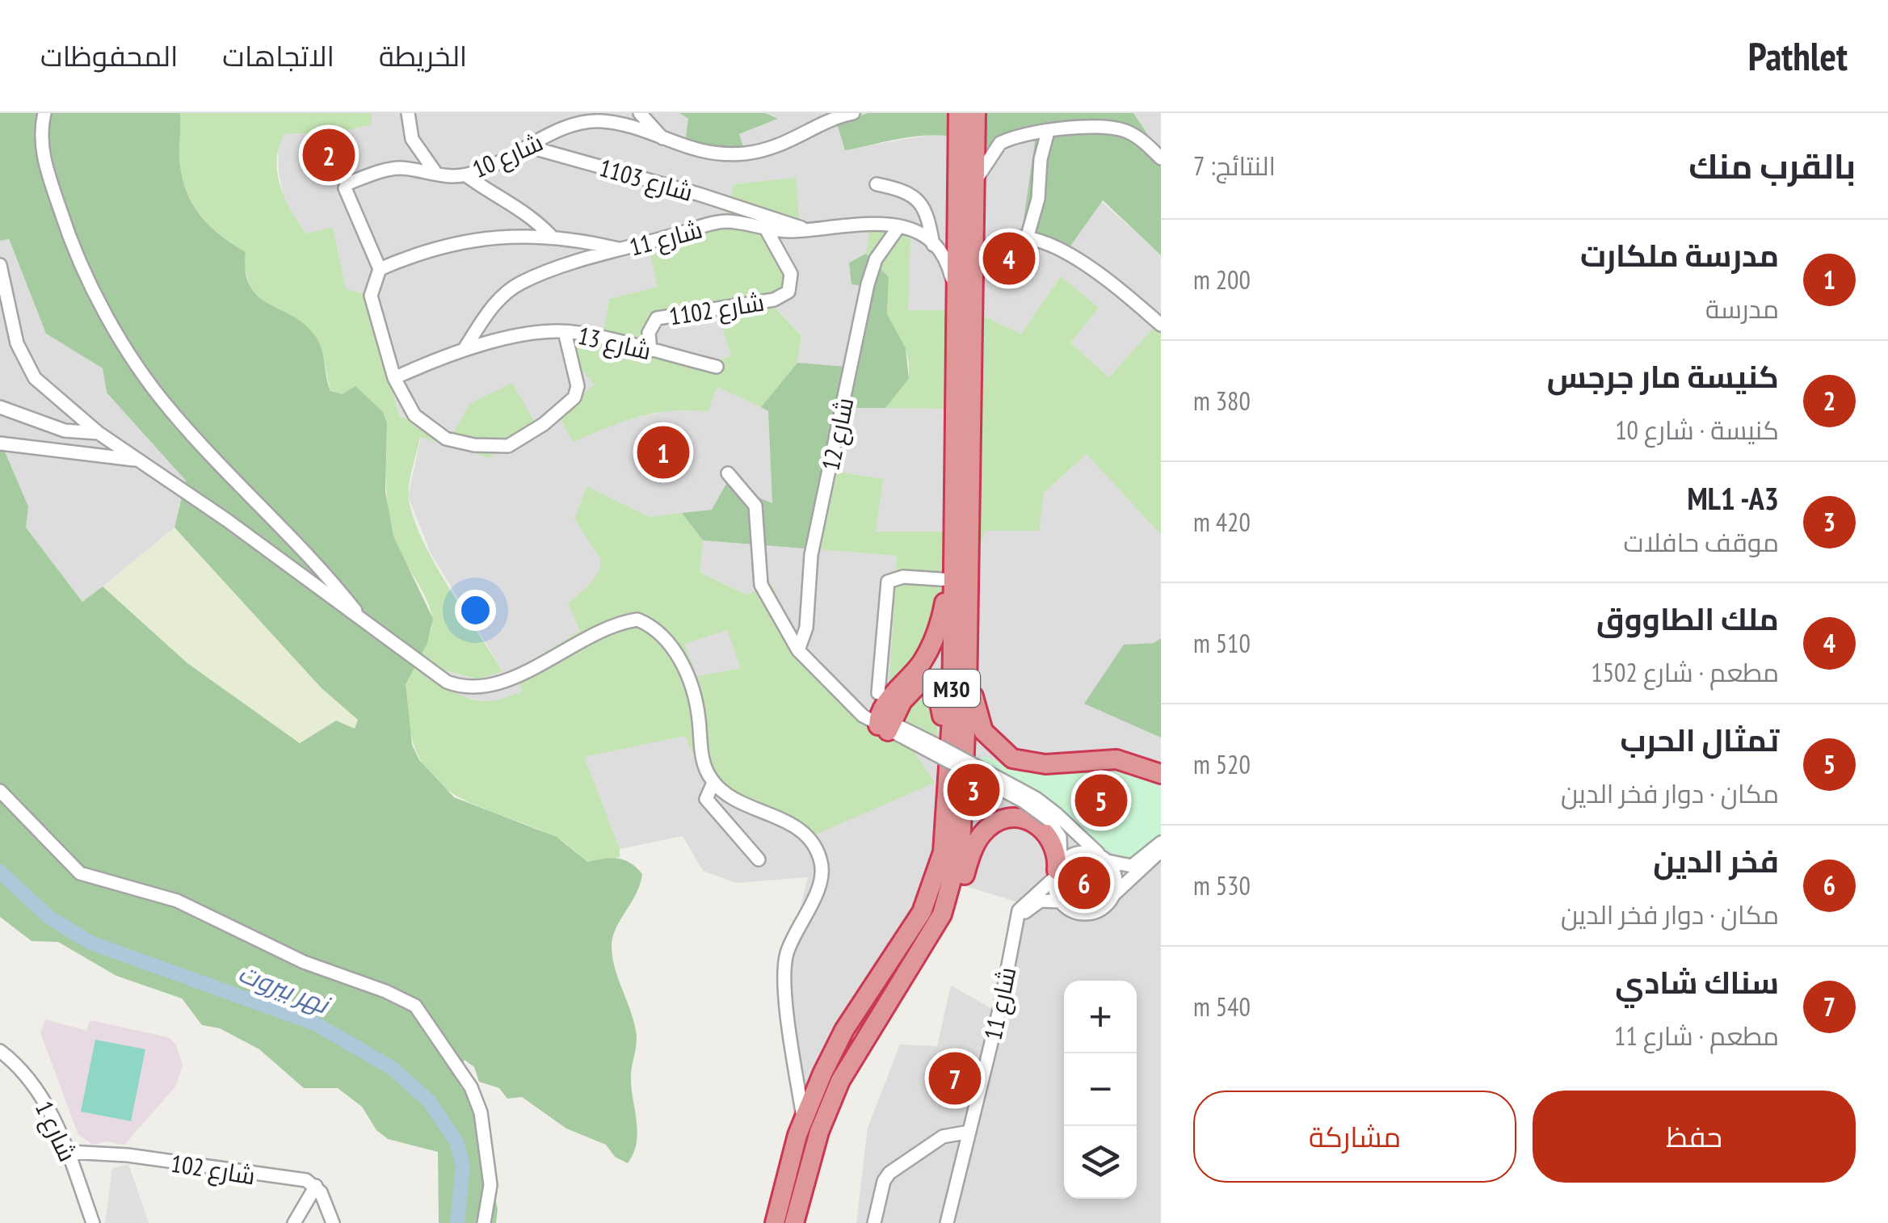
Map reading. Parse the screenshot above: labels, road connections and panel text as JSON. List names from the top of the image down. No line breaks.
{"streets":{"highway":["M30"],"street":["شارع 10","شارع 1103","شارع 11","شارع 1102","شارع 13","شارع 12","شارع 1","شارع 102"]},"crossings":[["شارع 10","شارع 1103"],["شارع 1103","شارع 11"],["شارع 11","شارع 1102"],["شارع 11","شارع 13"],["شارع 11","شارع 12"],["شارع 1102","شارع 13"],["شارع 1","شارع 102"]],"water":["نهر بيروت"],"page":{"header":"Pathlet","nav":["الخريطة","الاتجاهات","المحفوظات"],"heading":["بالقرب منك","النتائج: 7"],"pins":["2","4","1","3","5","6","7"],"list":[{"mark":"1","name":"مدرسة ملكارت","note":"مدرسة","value":"200 m"},{"mark":"2","name":"كنيسة مار جرجس","note":"كنيسة · شارع 10","value":"380 m"},{"mark":"3","name":"ML1 -A3","note":"موقف حافلات","value":"420 m"},{"mark":"4","name":"ملك الطاووق","note":"مطعم · شارع 1502","value":"510 m"},{"mark":"5","name":"تمثال الحرب","note":"مكان · دوار فخر الدين","value":"520 m"},{"mark":"6","name":"فخر الدين","note":"مكان · دوار فخر الدين","value":"530 m"},{"mark":"7","name":"سناك شادي","note":"مطعم · شارع 11","value":"540 m"}],"map_buttons":["+","−"],"buttons":["حفظ","مشاركة"]}}
